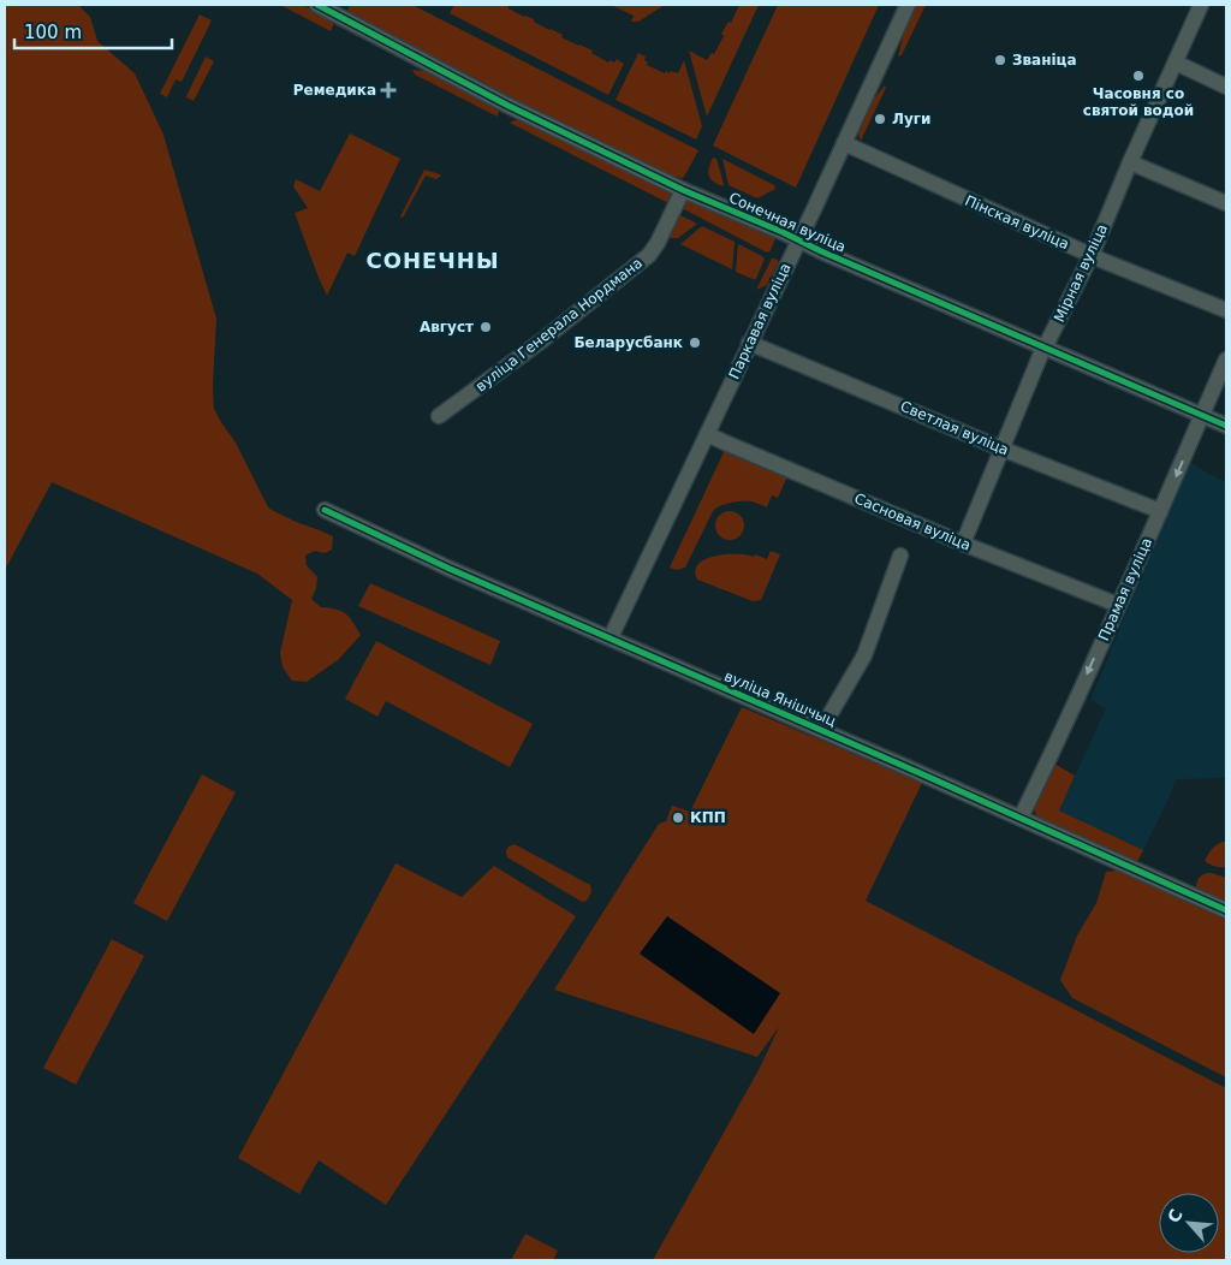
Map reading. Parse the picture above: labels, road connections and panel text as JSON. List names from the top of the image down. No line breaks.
{"streets":{"street":["Сонечная вуліца","Пінская вуліца","Мірная вуліца","Паркавая вуліца","вуліца Генерала Нордмана","Светлая вуліца","Сасновая вуліца","Прамая вуліца","вуліца Янішчыц"]},"crossings":[["Сонечная вуліца","Мірная вуліца"],["Сонечная вуліца","Паркавая вуліца"],["Сонечная вуліца","вуліца Генерала Нордмана"],["Сонечная вуліца","Прамая вуліца"],["Пінская вуліца","Мірная вуліца"],["Пінская вуліца","Паркавая вуліца"],["Мірная вуліца","Светлая вуліца"],["Мірная вуліца","Сасновая вуліца"],["Паркавая вуліца","Светлая вуліца"],["Паркавая вуліца","Сасновая вуліца"],["Паркавая вуліца","вуліца Янішчыц"],["Светлая вуліца","Прамая вуліца"],["Сасновая вуліца","Прамая вуліца"],["Прамая вуліца","вуліца Янішчыц"]],"one_way":["Прамая вуліца"],"districts":["СОНЕЧНЫ"],"places":{"other":["Званіца","Часовня со святой водой","Луги","Август","Беларусбанк","КПП"],"health":["Ремедика"]},"scale_bar":"100 m","north":"top left"}
